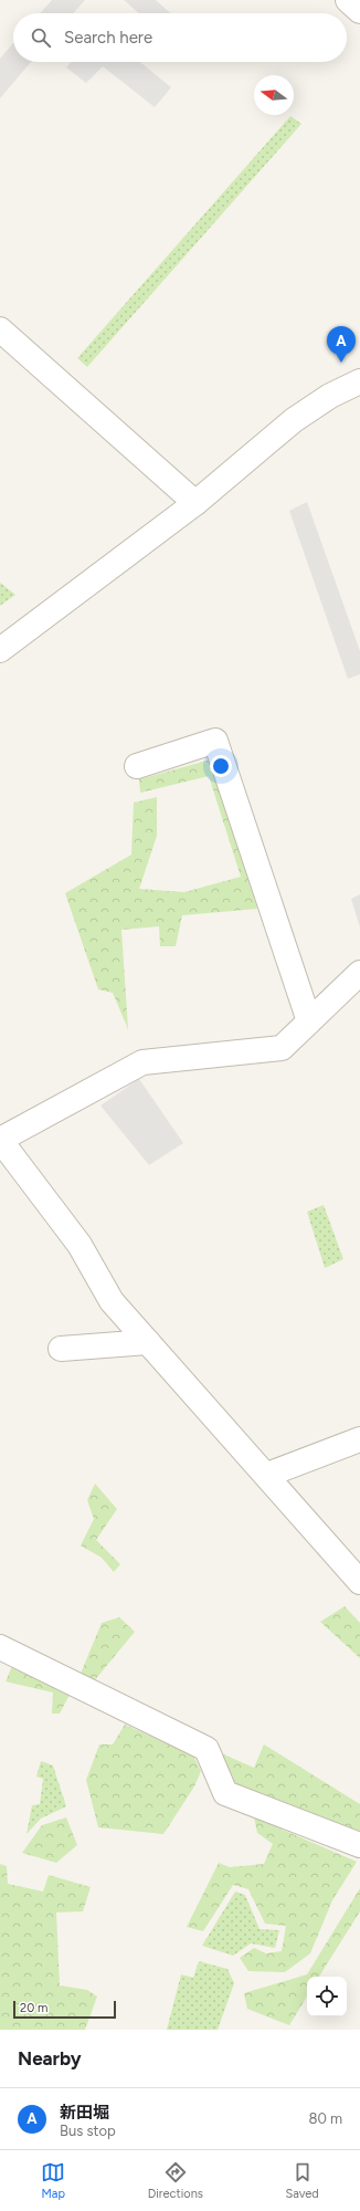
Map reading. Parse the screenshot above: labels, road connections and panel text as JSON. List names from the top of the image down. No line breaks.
{"scale_bar":"20 m","north":"left","page":{"search":"Search here","pins":"A","scale":"20 m","heading":"Nearby","list":[{"mark":"A","name":"新田堀","note":"Bus stop","value":"80 m"}],"nav":["Map","Directions","Saved"]}}
